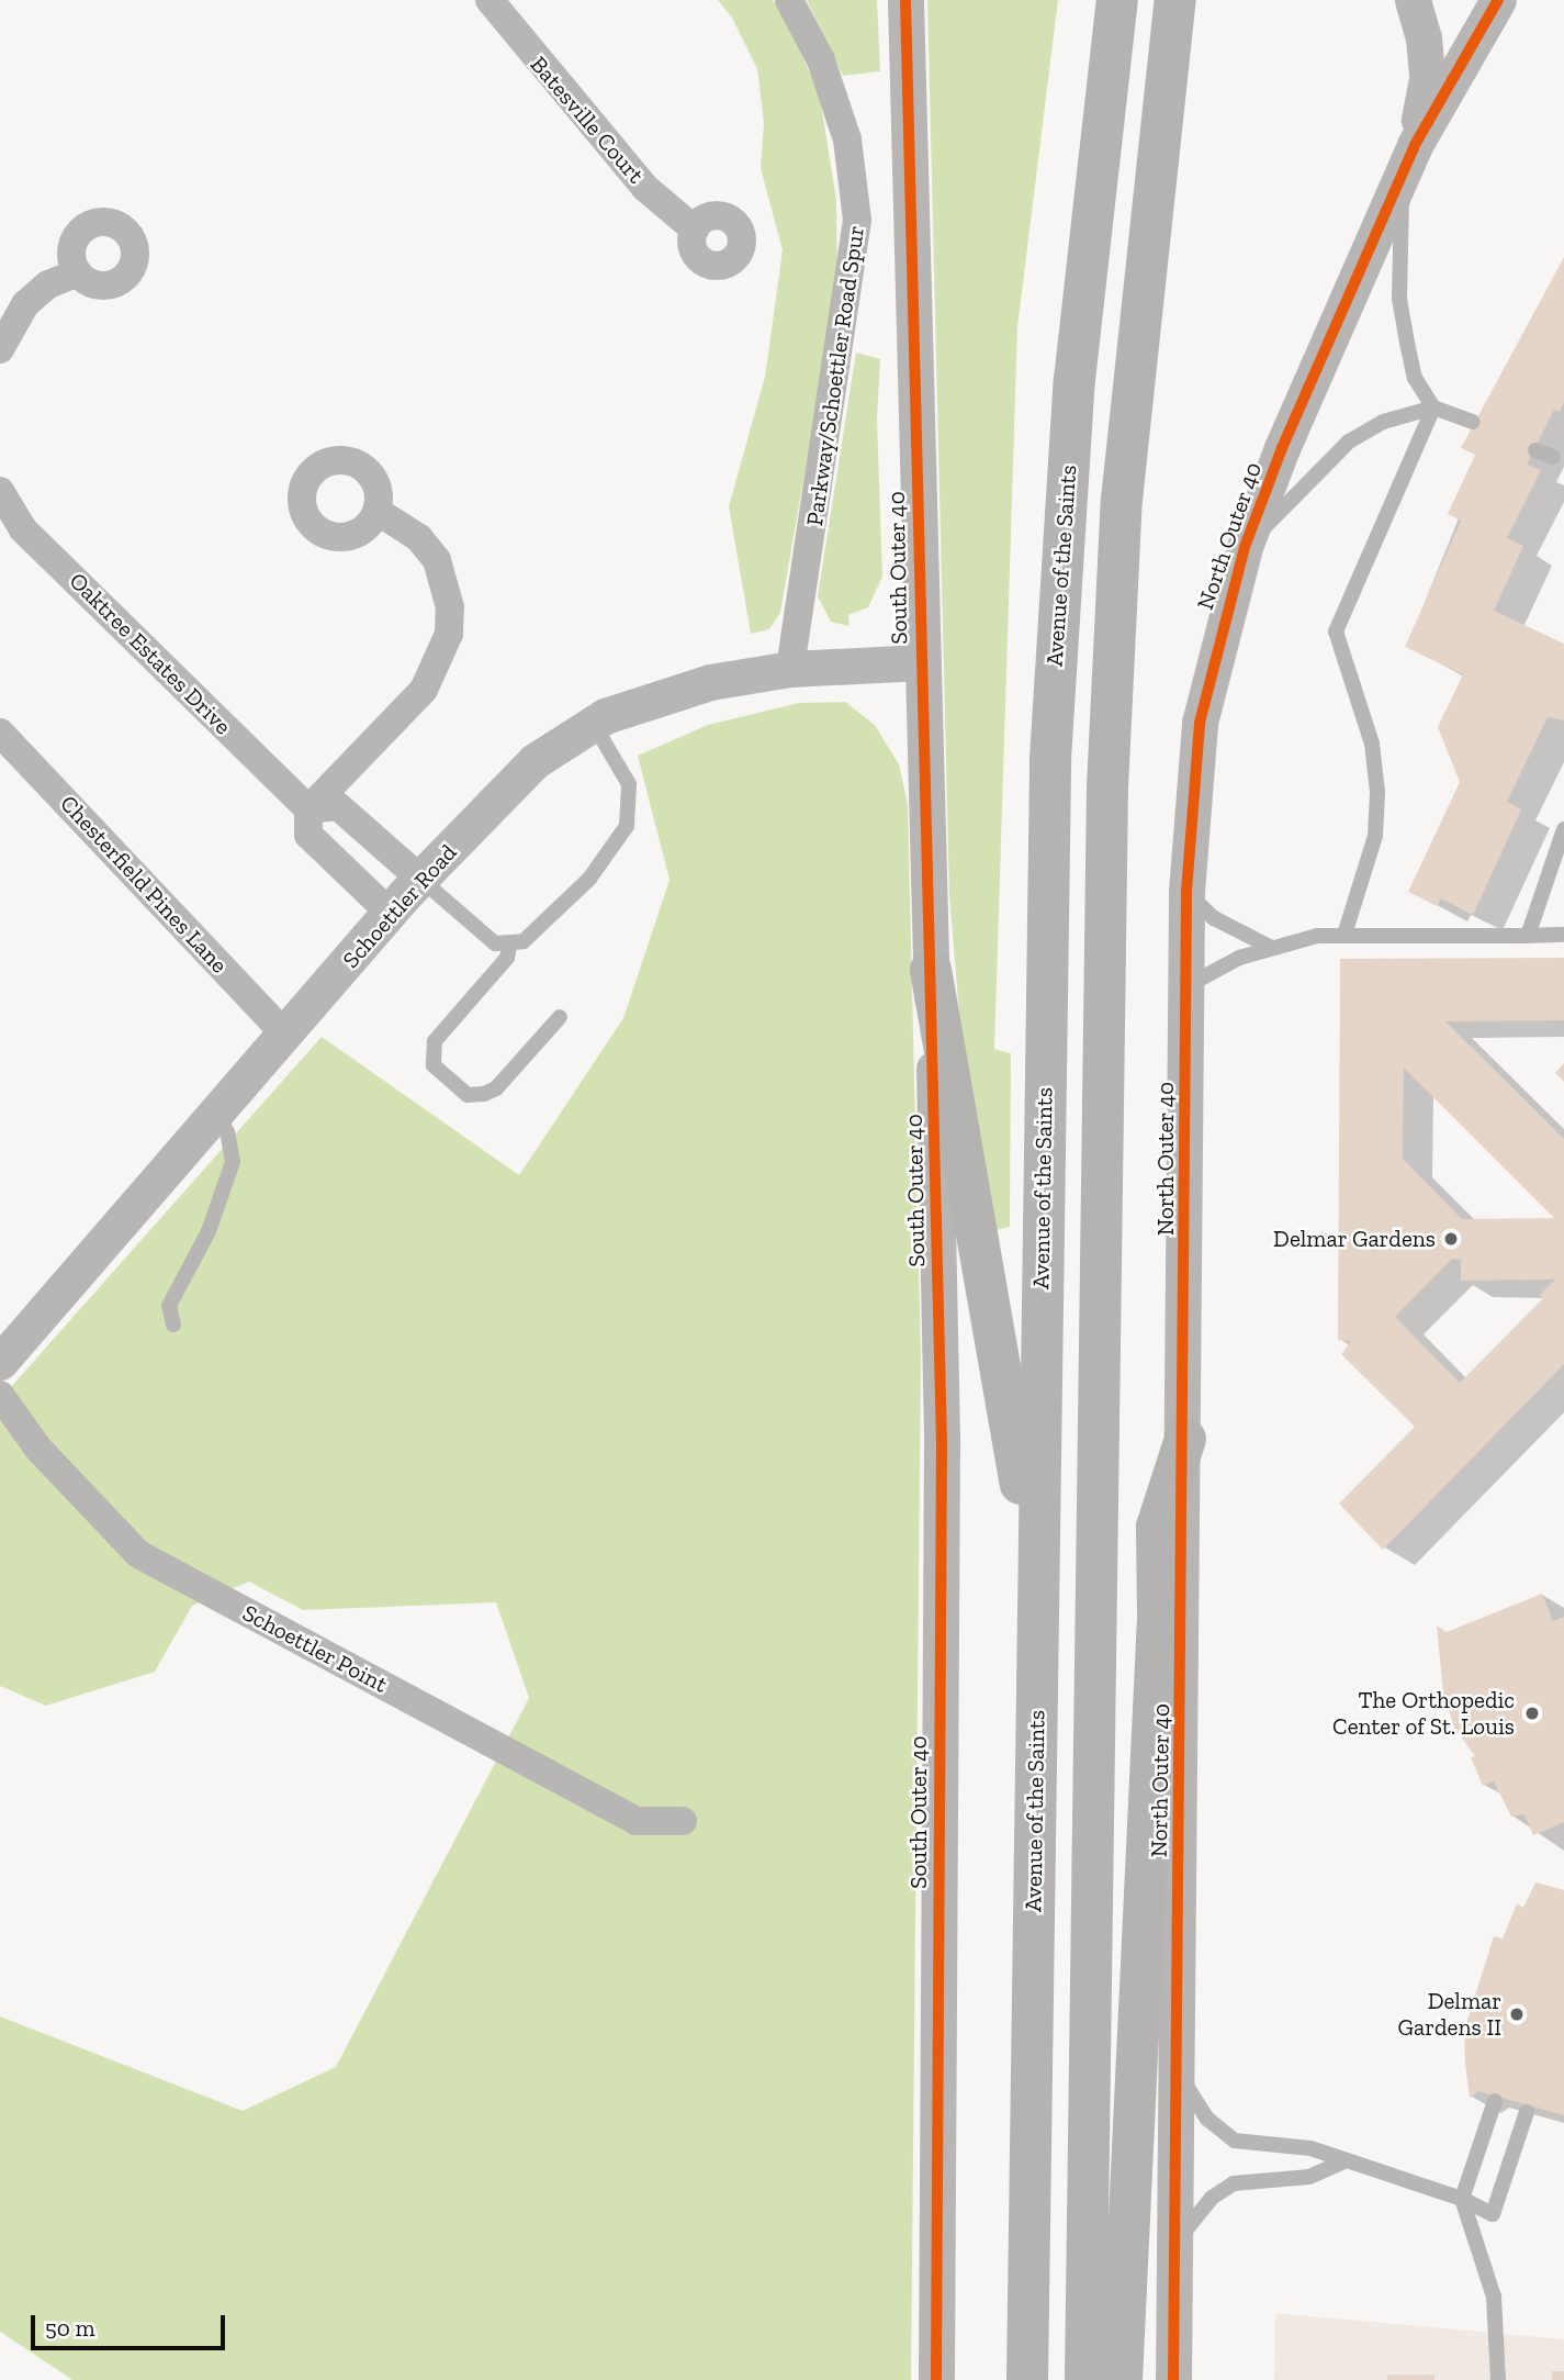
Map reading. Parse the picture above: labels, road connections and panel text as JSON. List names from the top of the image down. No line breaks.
{"streets":{"highway":["Avenue of the Saints"],"street":["Batesville Court","Parkway/Schoettler Road Spur","North Outer 40","South Outer 40","Oaktree Estates Drive","Chesterfield Pines Lane","Schoettler Road","Schoettler Point"]},"crossings":[["Parkway/Schoettler Road Spur","Schoettler Road"],["South Outer 40","Schoettler Road"],["Chesterfield Pines Lane","Schoettler Road"]],"places":["Delmar Gardens","The Orthopedic Center of St. Louis","Delmar Gardens II"],"scale_bar":"50 m"}
